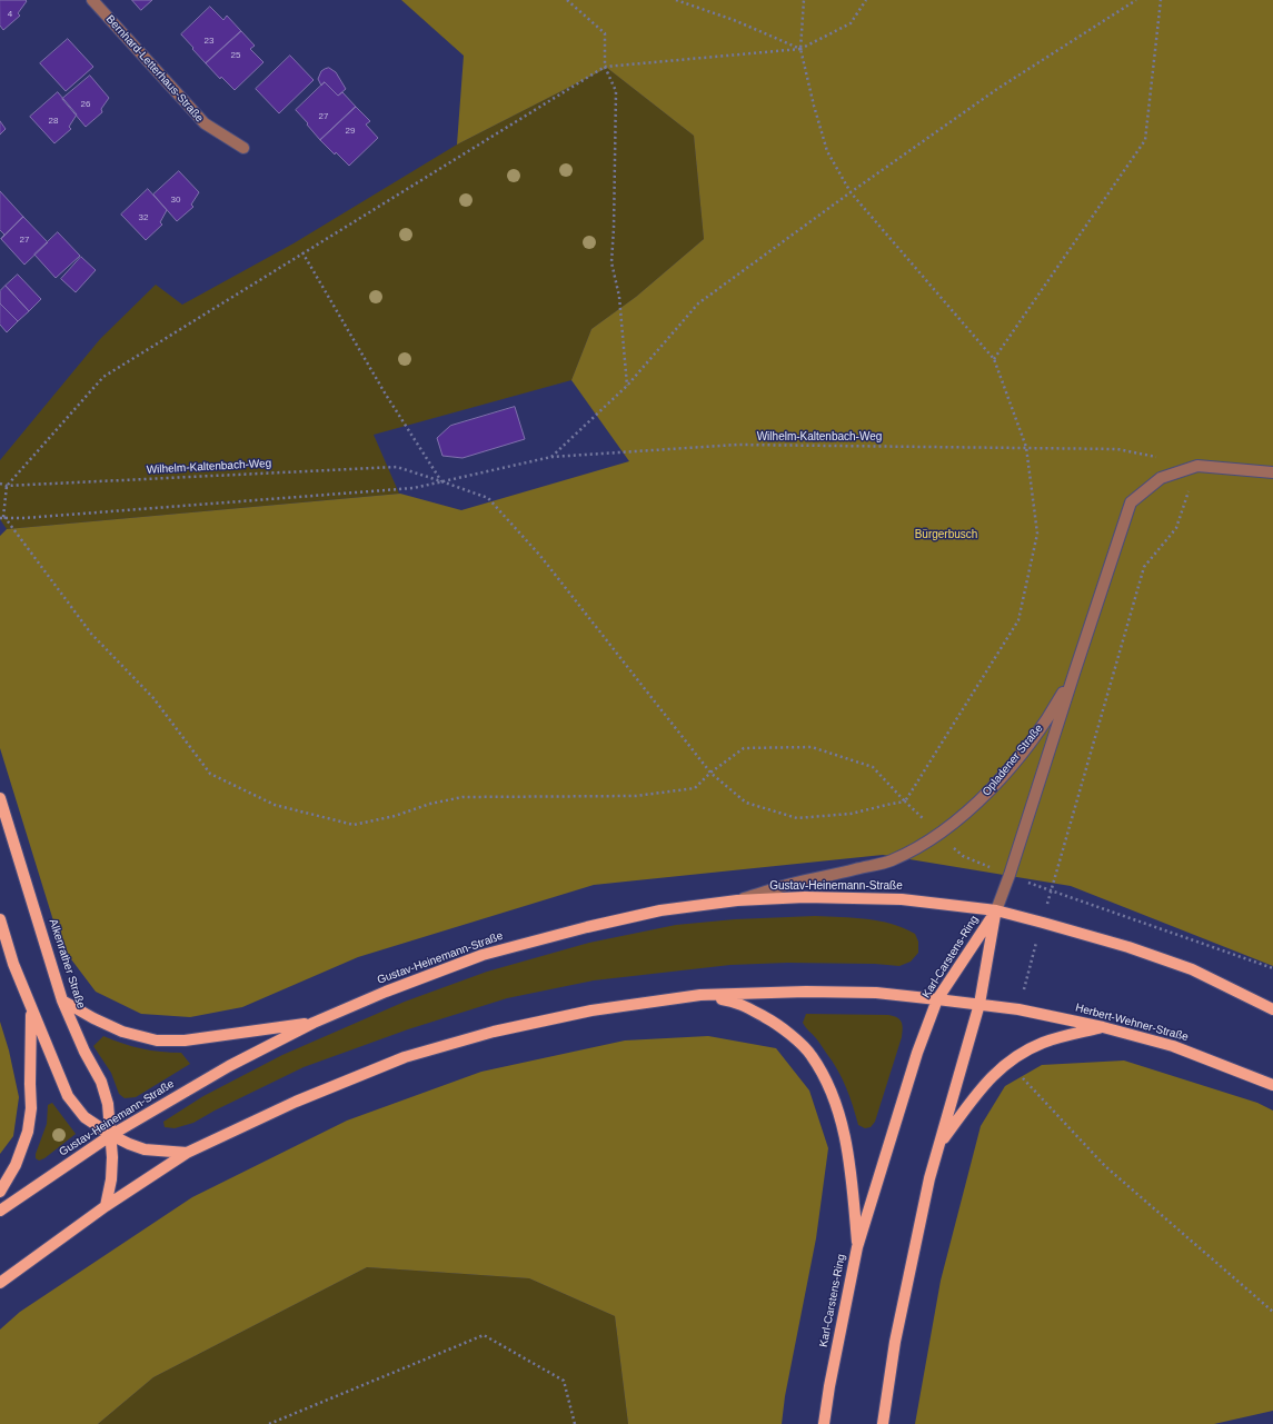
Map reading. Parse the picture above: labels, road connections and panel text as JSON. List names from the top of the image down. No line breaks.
{"streets":{"main road":["Gustav-Heinemann-Straße","Karl-Carstens-Ring","Alkenrather Straße","Herbert-Wehner-Straße"],"street":["Bernhard-Letterhaus-Straße","Opladener Straße"],"path":["Wilhelm-Kaltenbach-Weg"]},"crossings":[["Opladener Straße","Gustav-Heinemann-Straße"],["Opladener Straße","Karl-Carstens-Ring"],["Gustav-Heinemann-Straße","Karl-Carstens-Ring"],["Gustav-Heinemann-Straße","Alkenrather Straße"],["Karl-Carstens-Ring","Herbert-Wehner-Straße"]],"parks":["Bürgerbusch"],"house_numbers":["4","23","25","26","27","28","29","30","32","27"]}
